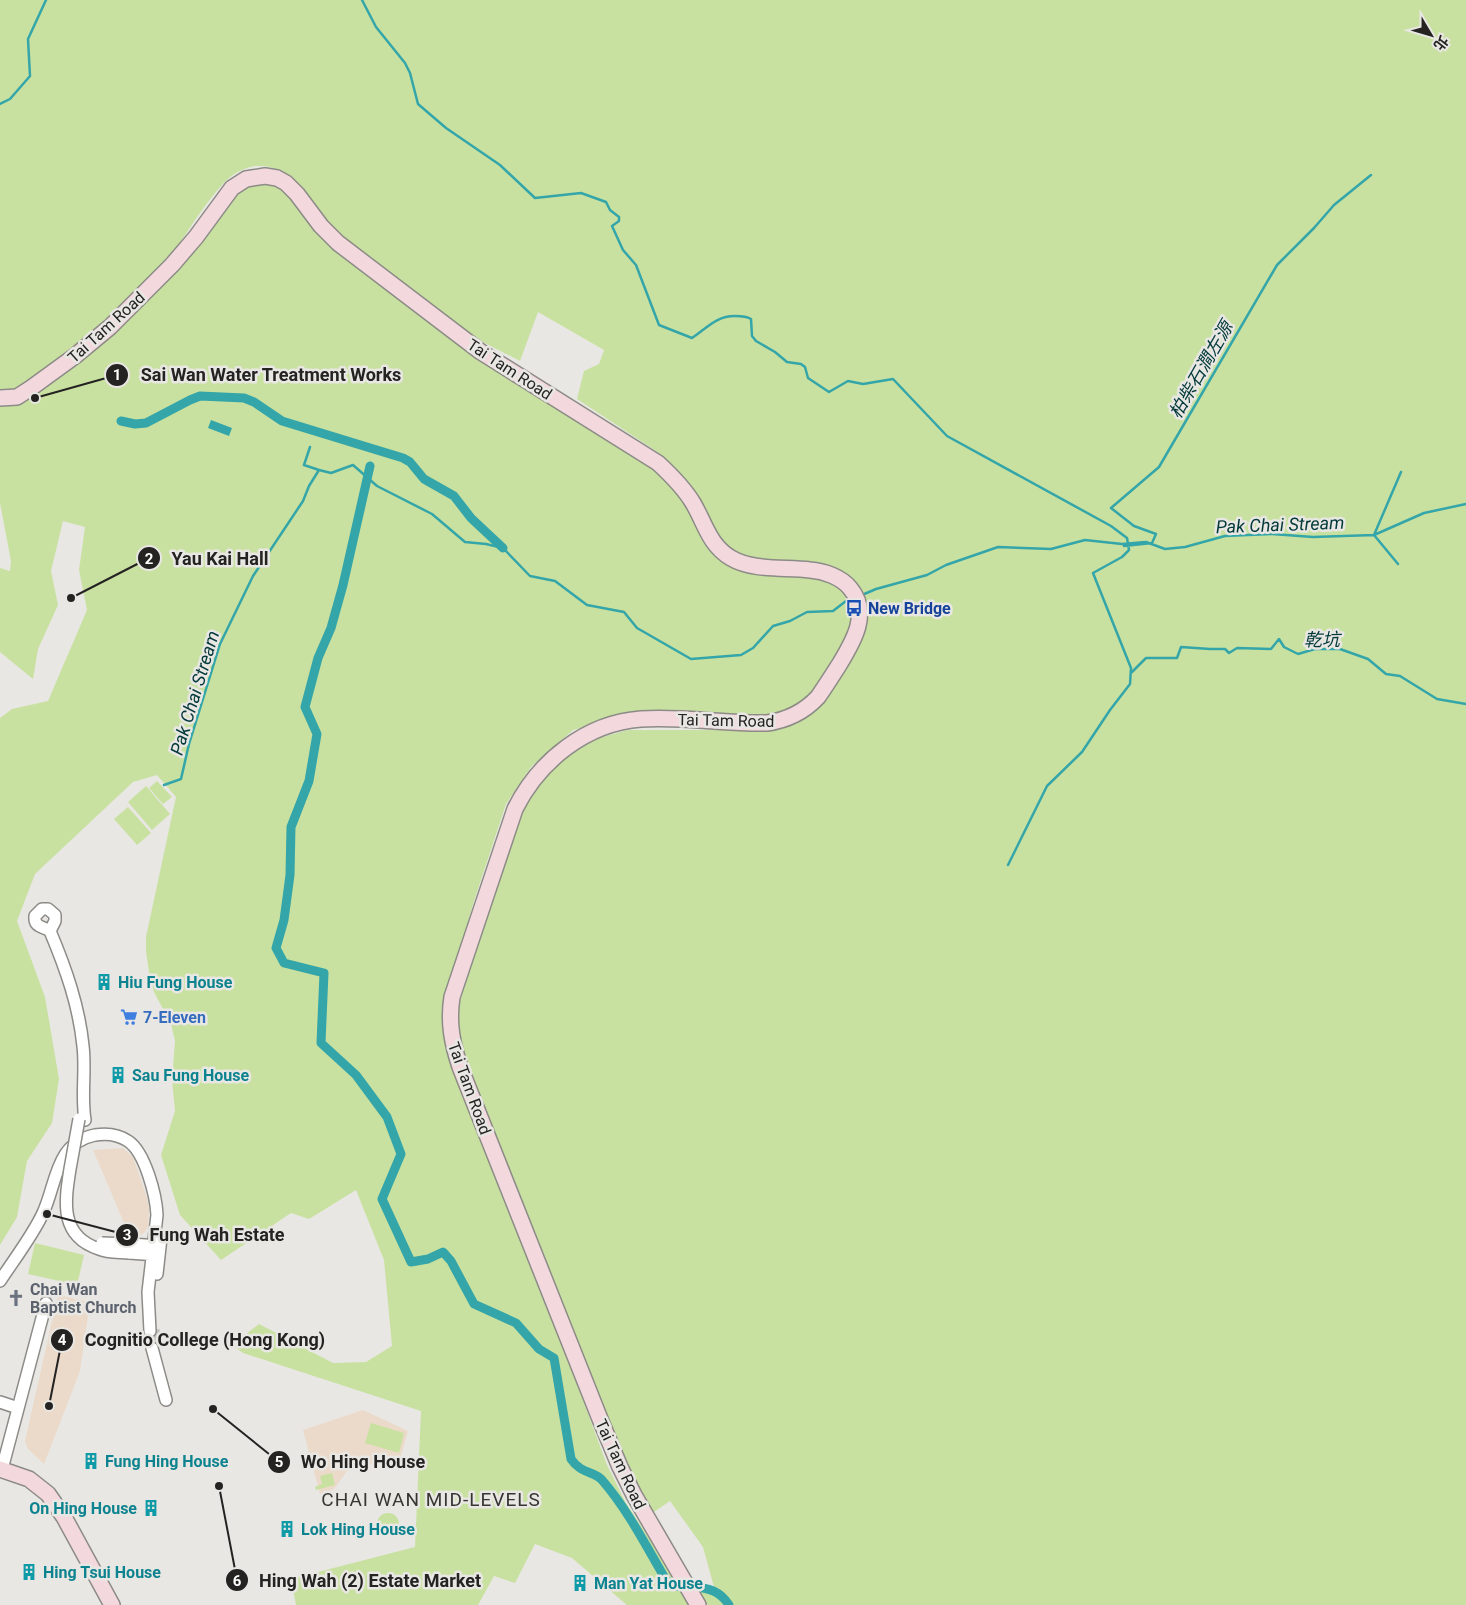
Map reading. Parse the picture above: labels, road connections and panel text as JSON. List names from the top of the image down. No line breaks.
{"streets":{"main road":["Tai Tam Road"]},"districts":["CHAI WAN MID-LEVELS"],"water":["柏柴石澗左源","Pak Chai Stream","乾坑"],"places":{"other":["Sai Wan Water Treatment Works","Yau Kai Hall","Fung Wah Estate","Cognitio College (Hong Kong)","Wo Hing House","Hing Wah (2) Estate Market"],"bus stop":["New Bridge"],"building":["Hiu Fung House","Sau Fung House","Fung Hing House","On Hing House","Lok Hing House","Hing Tsui House","Man Yat House"],"supermarket":["7-Eleven"],"church":["Chai Wan Baptist Church"]},"north":"bottom right"}
